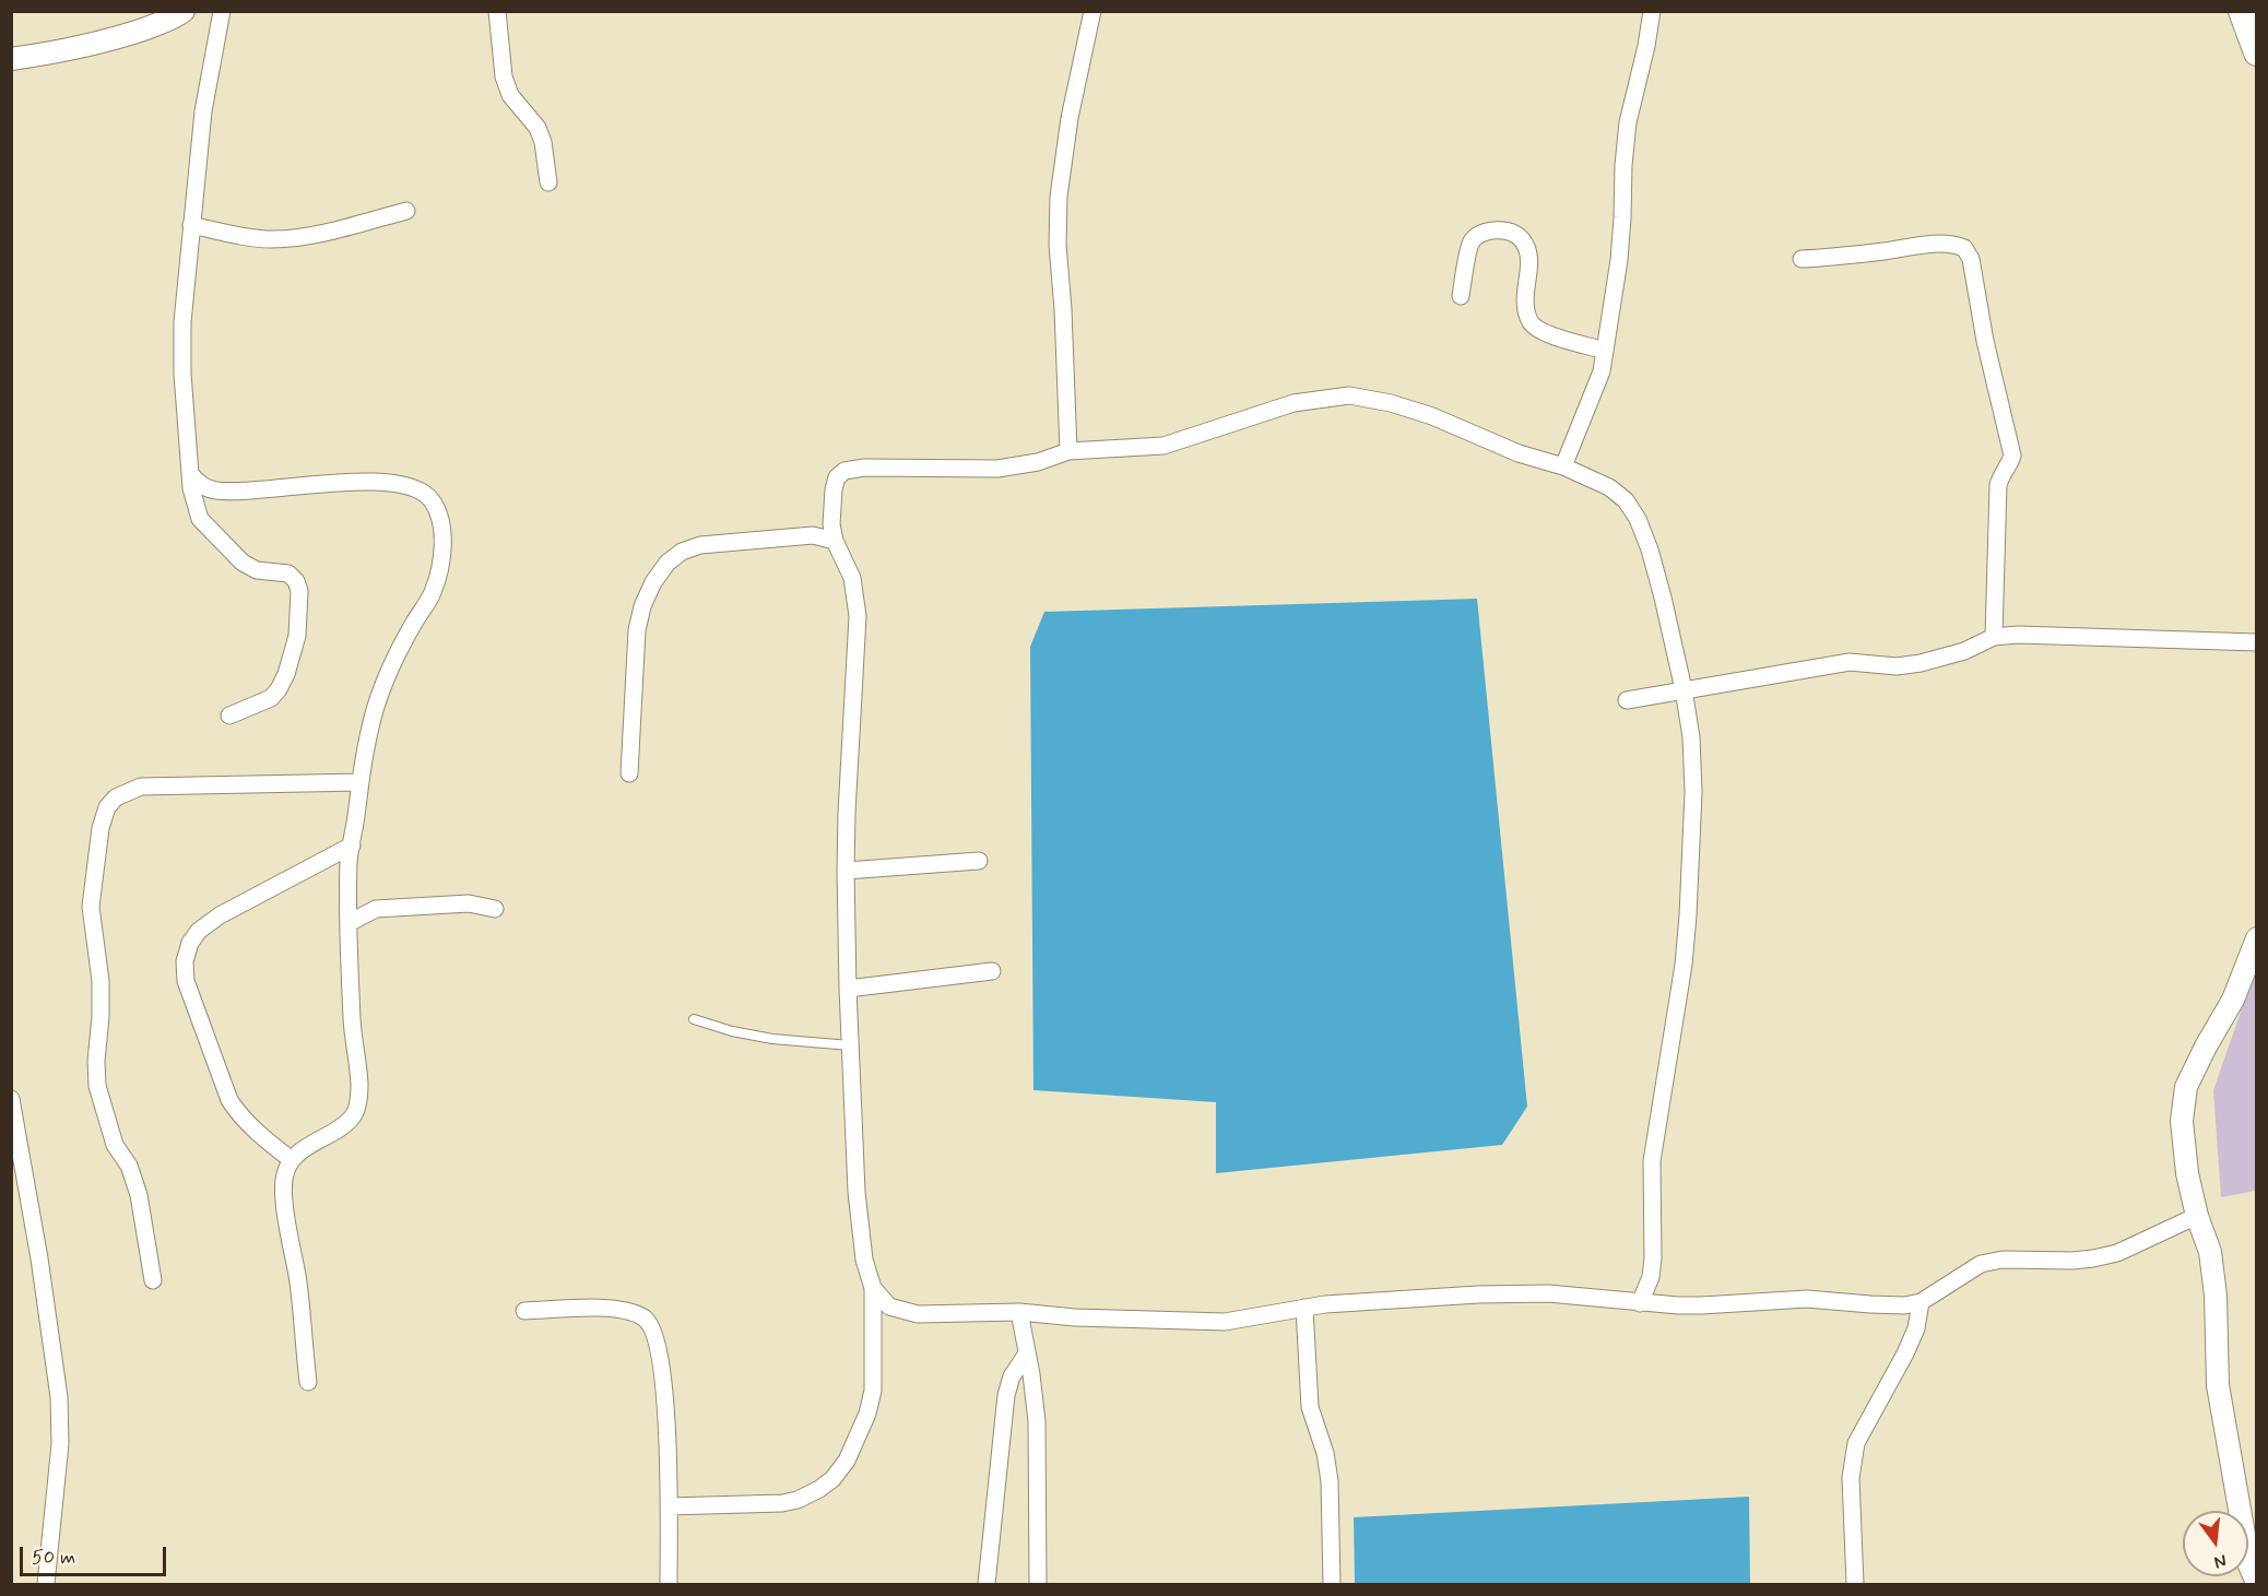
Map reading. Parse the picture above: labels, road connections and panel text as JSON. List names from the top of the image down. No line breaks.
{"scale_bar":"50 m","north":"bottom"}
